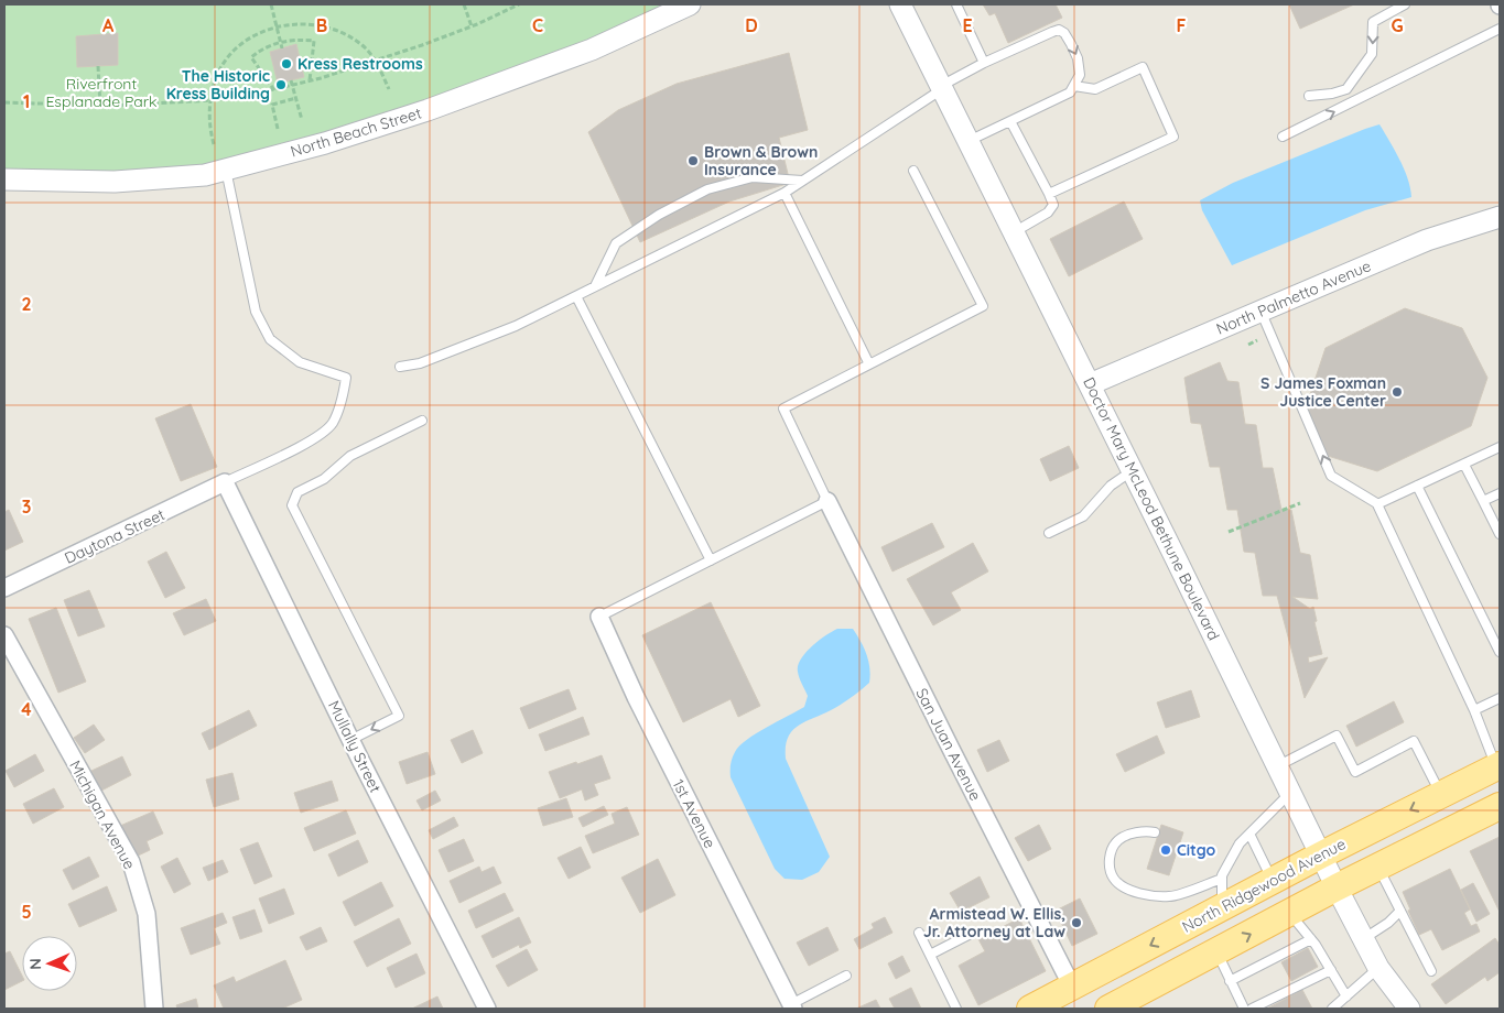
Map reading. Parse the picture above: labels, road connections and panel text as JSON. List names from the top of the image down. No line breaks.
{"streets":{"main road":["North Ridgewood Avenue"],"street":["North Beach Street","North Palmetto Avenue","Doctor Mary McLeod Bethune Boulevard","Daytona Street","San Juan Avenue","Mullally Street","1st Avenue","Michigan Avenue"]},"crossings":[["North Palmetto Avenue","Doctor Mary McLeod Bethune Boulevard"],["Doctor Mary McLeod Bethune Boulevard","North Ridgewood Avenue"],["Daytona Street","Mullally Street"],["San Juan Avenue","North Ridgewood Avenue"]],"parks":["Riverfront Esplanade Park"],"places":["Kress Restrooms","The Historic Kress Building","Brown & Brown Insurance","S James Foxman Justice Center","Citgo","Armistead W. Ellis, Jr. Attorney at Law"],"north":"left","grid":{"columns":["A","B","C","D","E","F","G"],"rows":["1","2","3","4","5"]}}
